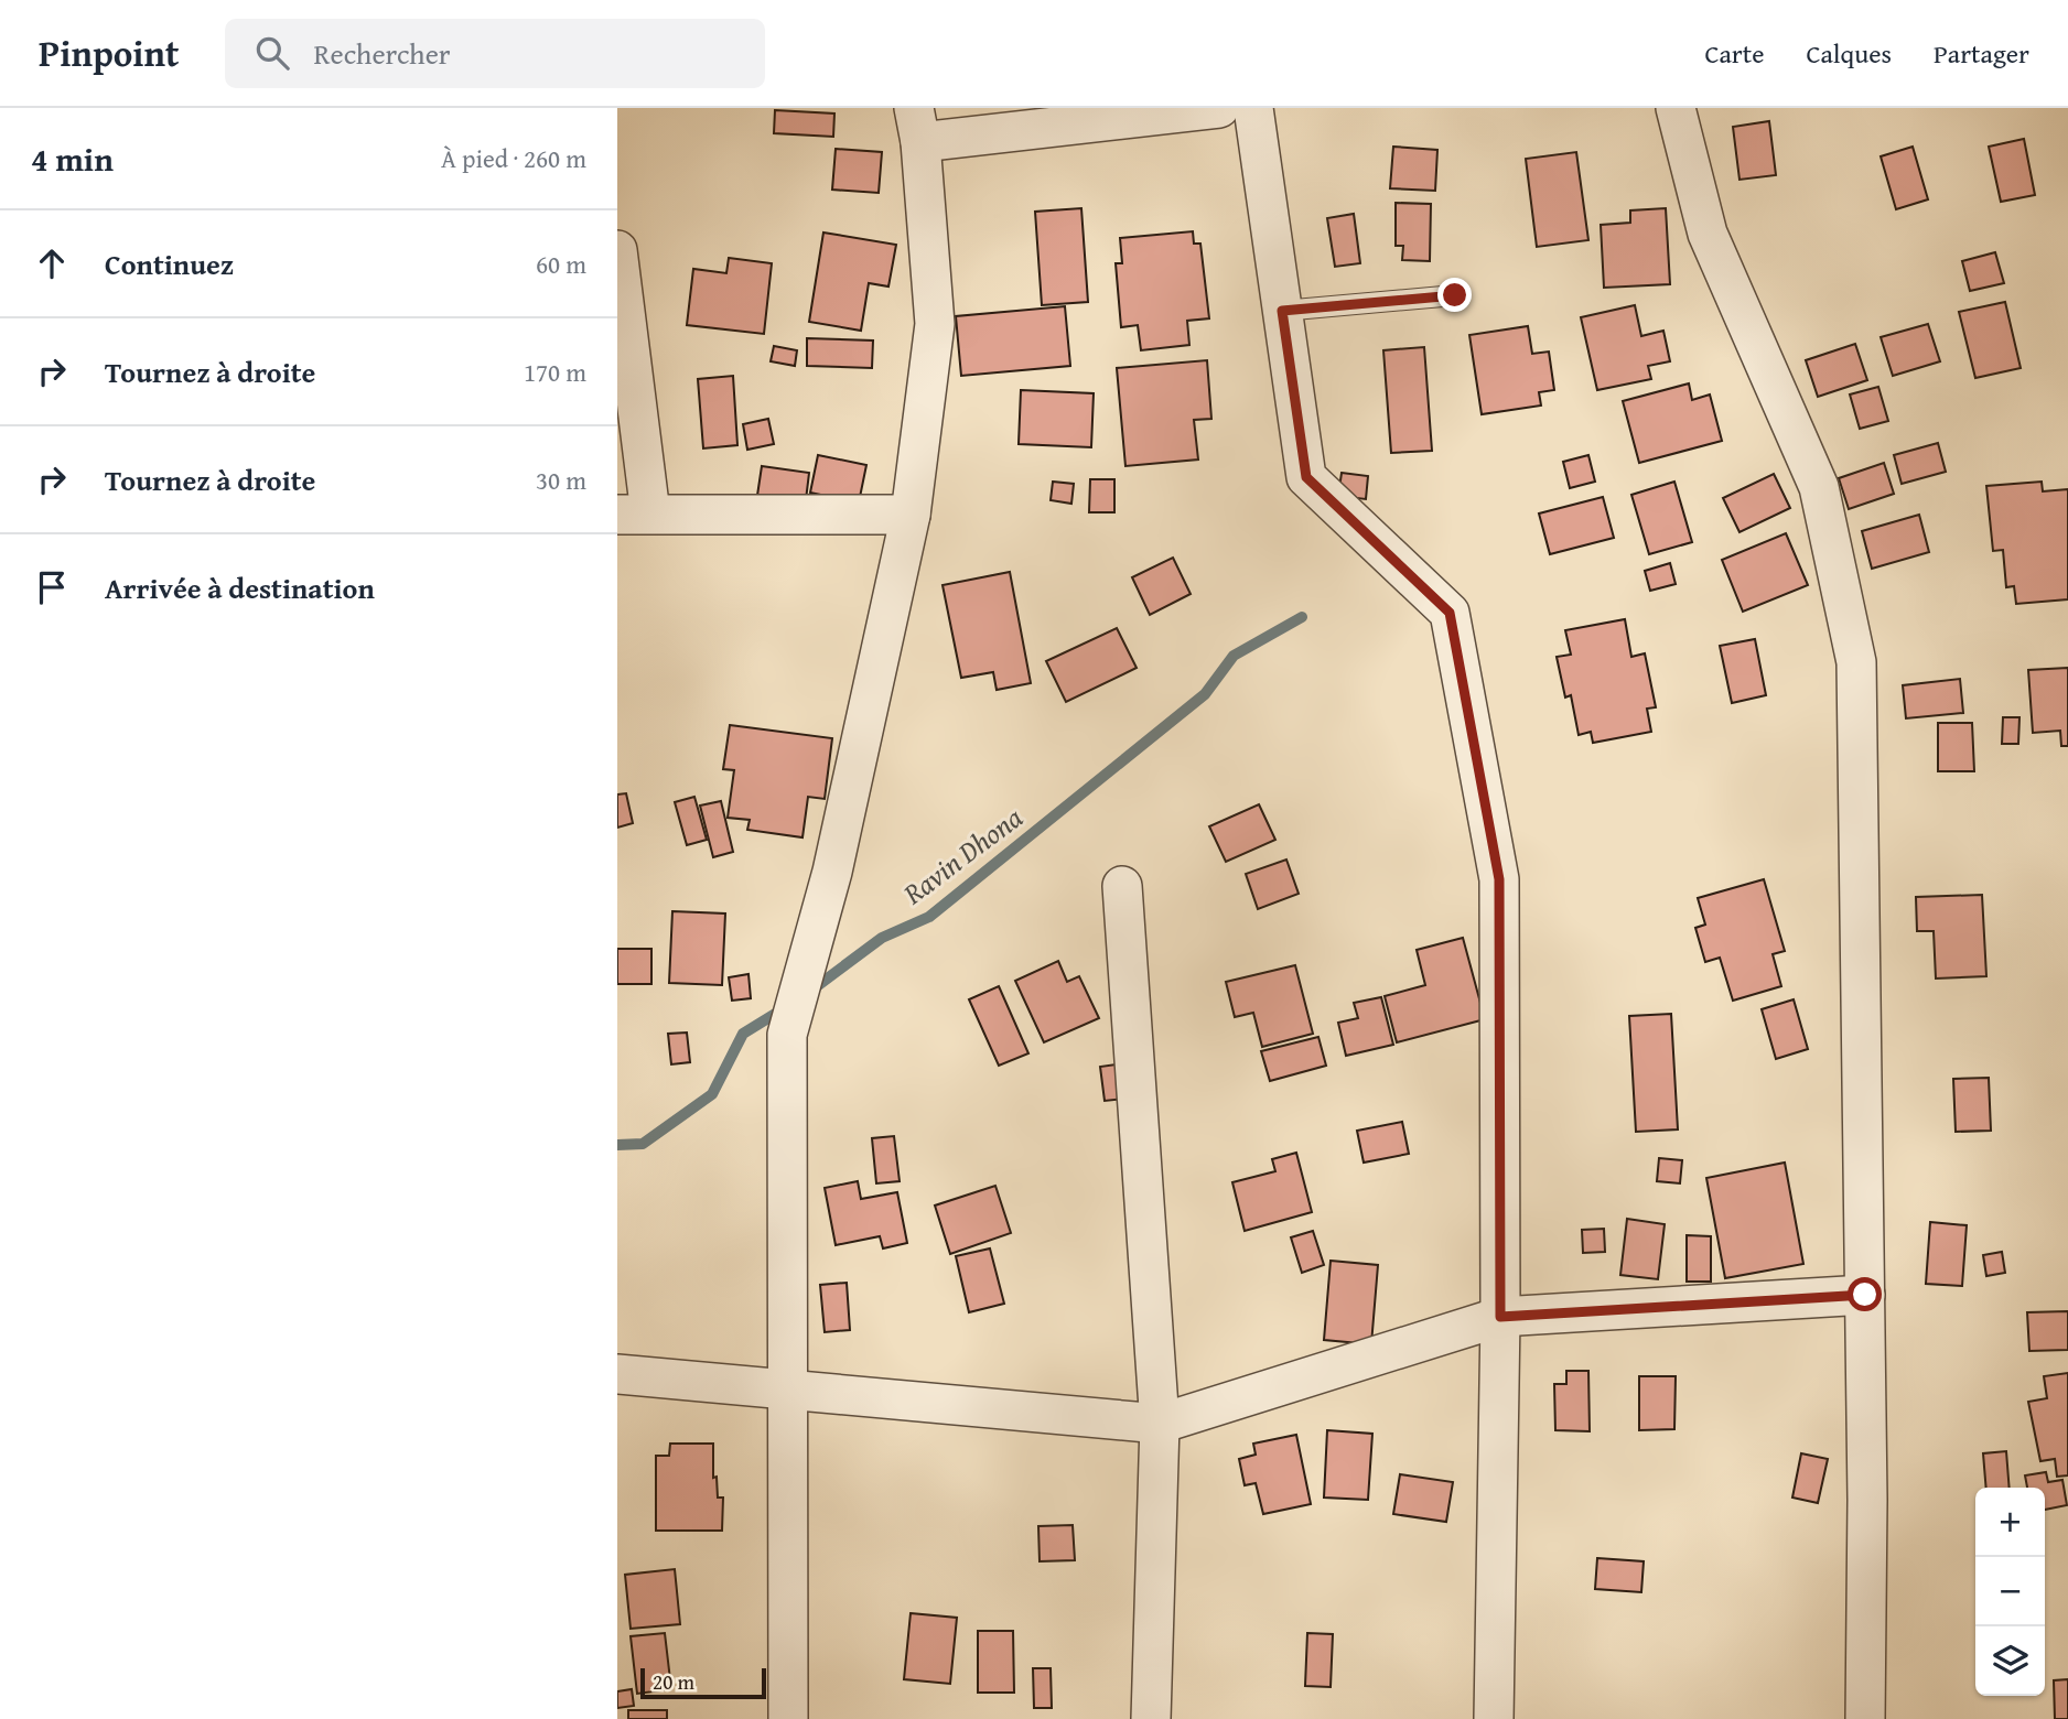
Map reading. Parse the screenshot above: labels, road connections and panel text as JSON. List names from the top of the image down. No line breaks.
{"water":["Ravin Dhona"],"scale_bar":"20 m","page":{"header":"Pinpoint","search":"Rechercher","nav":["Carte","Calques","Partager"],"heading":["4 min","À pied · 260 m"],"list":[["Continuez","60 m"],["Tournez à droite","170 m"],["Tournez à droite","30 m"],"Arrivée à destination"],"map_buttons":["+","−"],"scale":"20 m"}}
